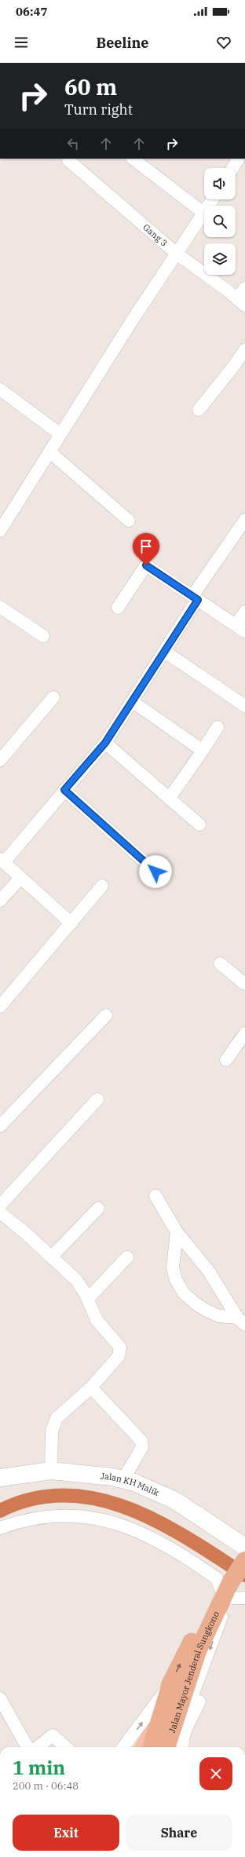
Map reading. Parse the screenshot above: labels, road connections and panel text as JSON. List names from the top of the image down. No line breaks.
{"streets":{"main road":["Jalan Mayor Jenderal Sungkono"],"street":["Gang 3","Jalan KH Malik"]},"crossings":[["Jalan KH Malik","Jalan Mayor Jenderal Sungkono"]],"page":{"status":"06:47","header":"Beeline","turn":["60 m","Turn right"],"heading":["1 min","200 m · 06:48"],"buttons":["Exit","Share"]}}
